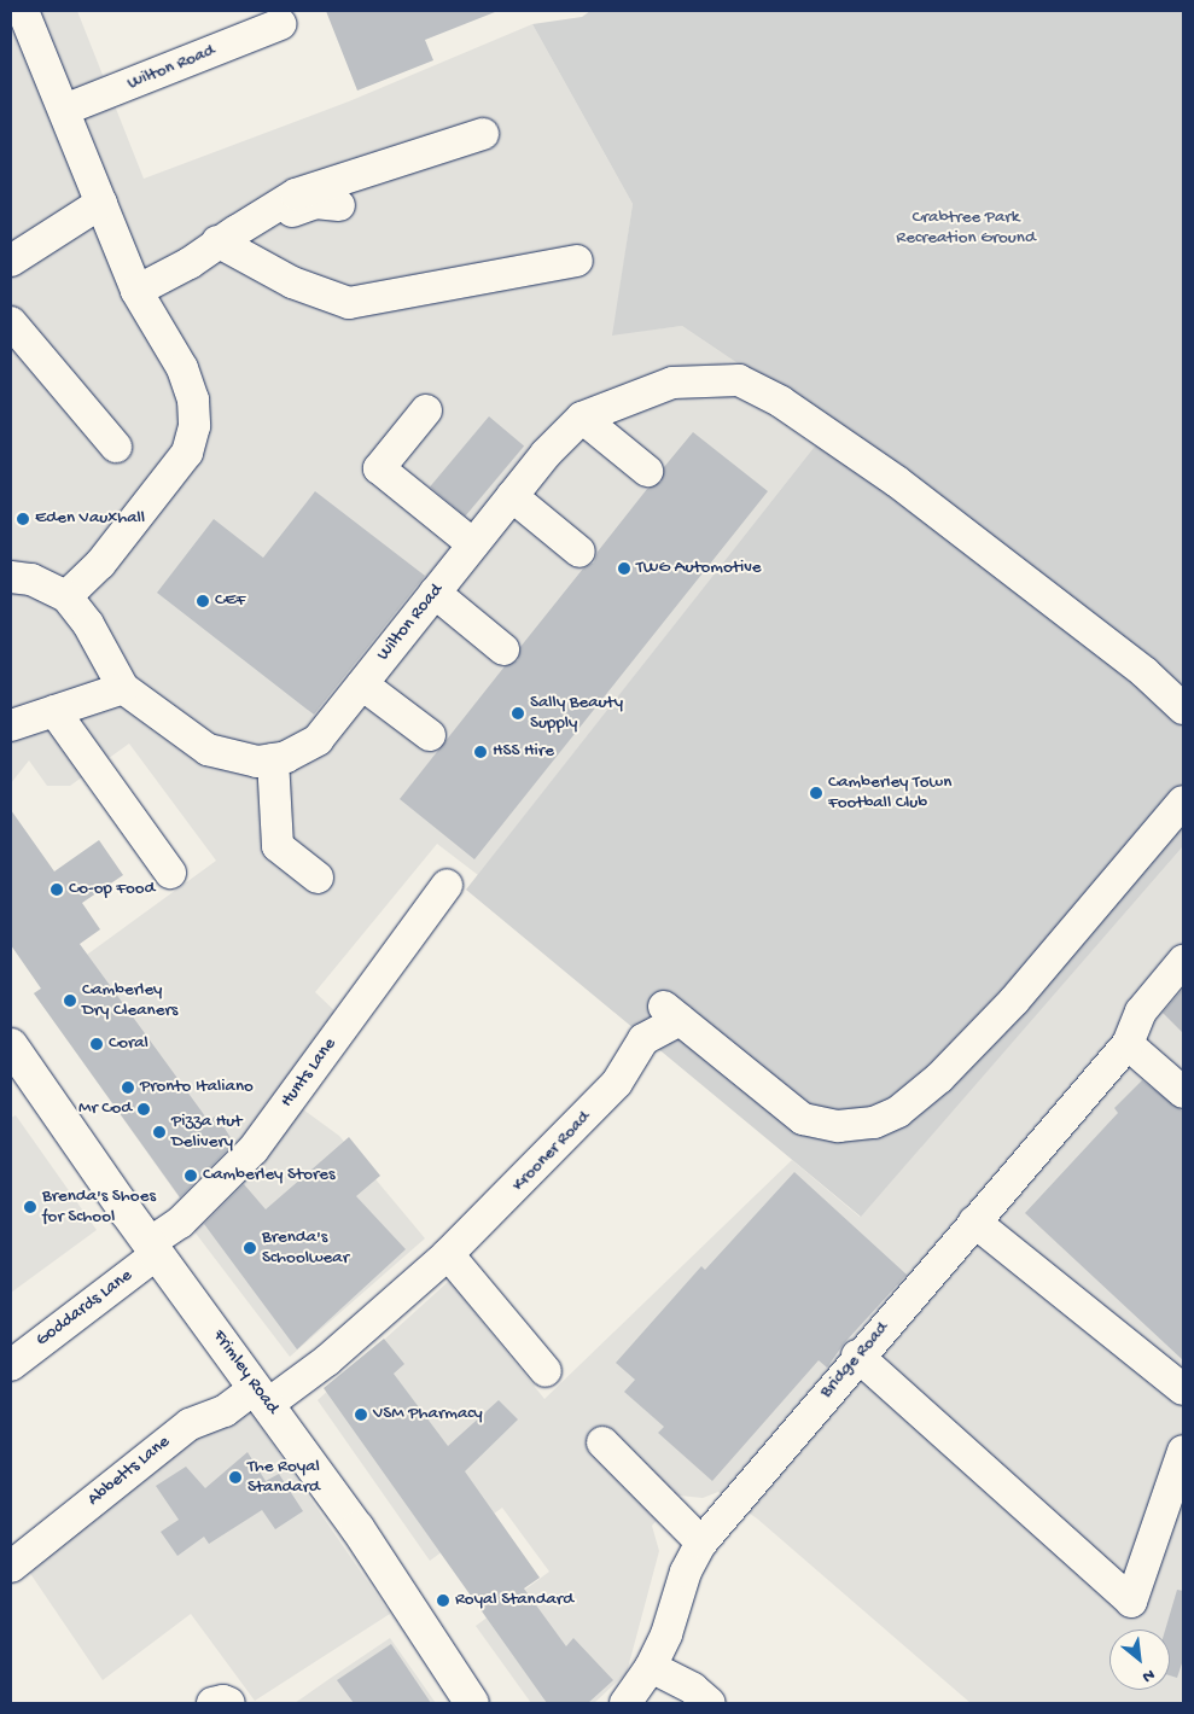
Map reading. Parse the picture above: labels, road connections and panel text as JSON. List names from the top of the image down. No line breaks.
{"streets":{"main road":["Frimley Road"],"street":["Wilton Road","Hunts Lane","Krooner Road","Goddards Lane","Bridge Road","Abbetts Lane"]},"crossings":[["Hunts Lane","Goddards Lane"],["Hunts Lane","Frimley Road"],["Krooner Road","Frimley Road"],["Krooner Road","Abbetts Lane"],["Goddards Lane","Frimley Road"],["Frimley Road","Abbetts Lane"]],"parks":["Crabtree Park Recreation Ground"],"places":["Eden Vauxhall","TWG Automotive","CEF","Sally Beauty Supply","HSS Hire","Camberley Town Football Club","Co-op Food","Camberley Dry Cleaners","Coral","Pronto Italiano","Mr Cod","Pizza Hut Delivery","Camberley Stores","Brenda's Shoes for School","Brenda's Schoolwear","VSM Pharmacy","The Royal Standard","Royal Standard"],"north":"bottom right"}
